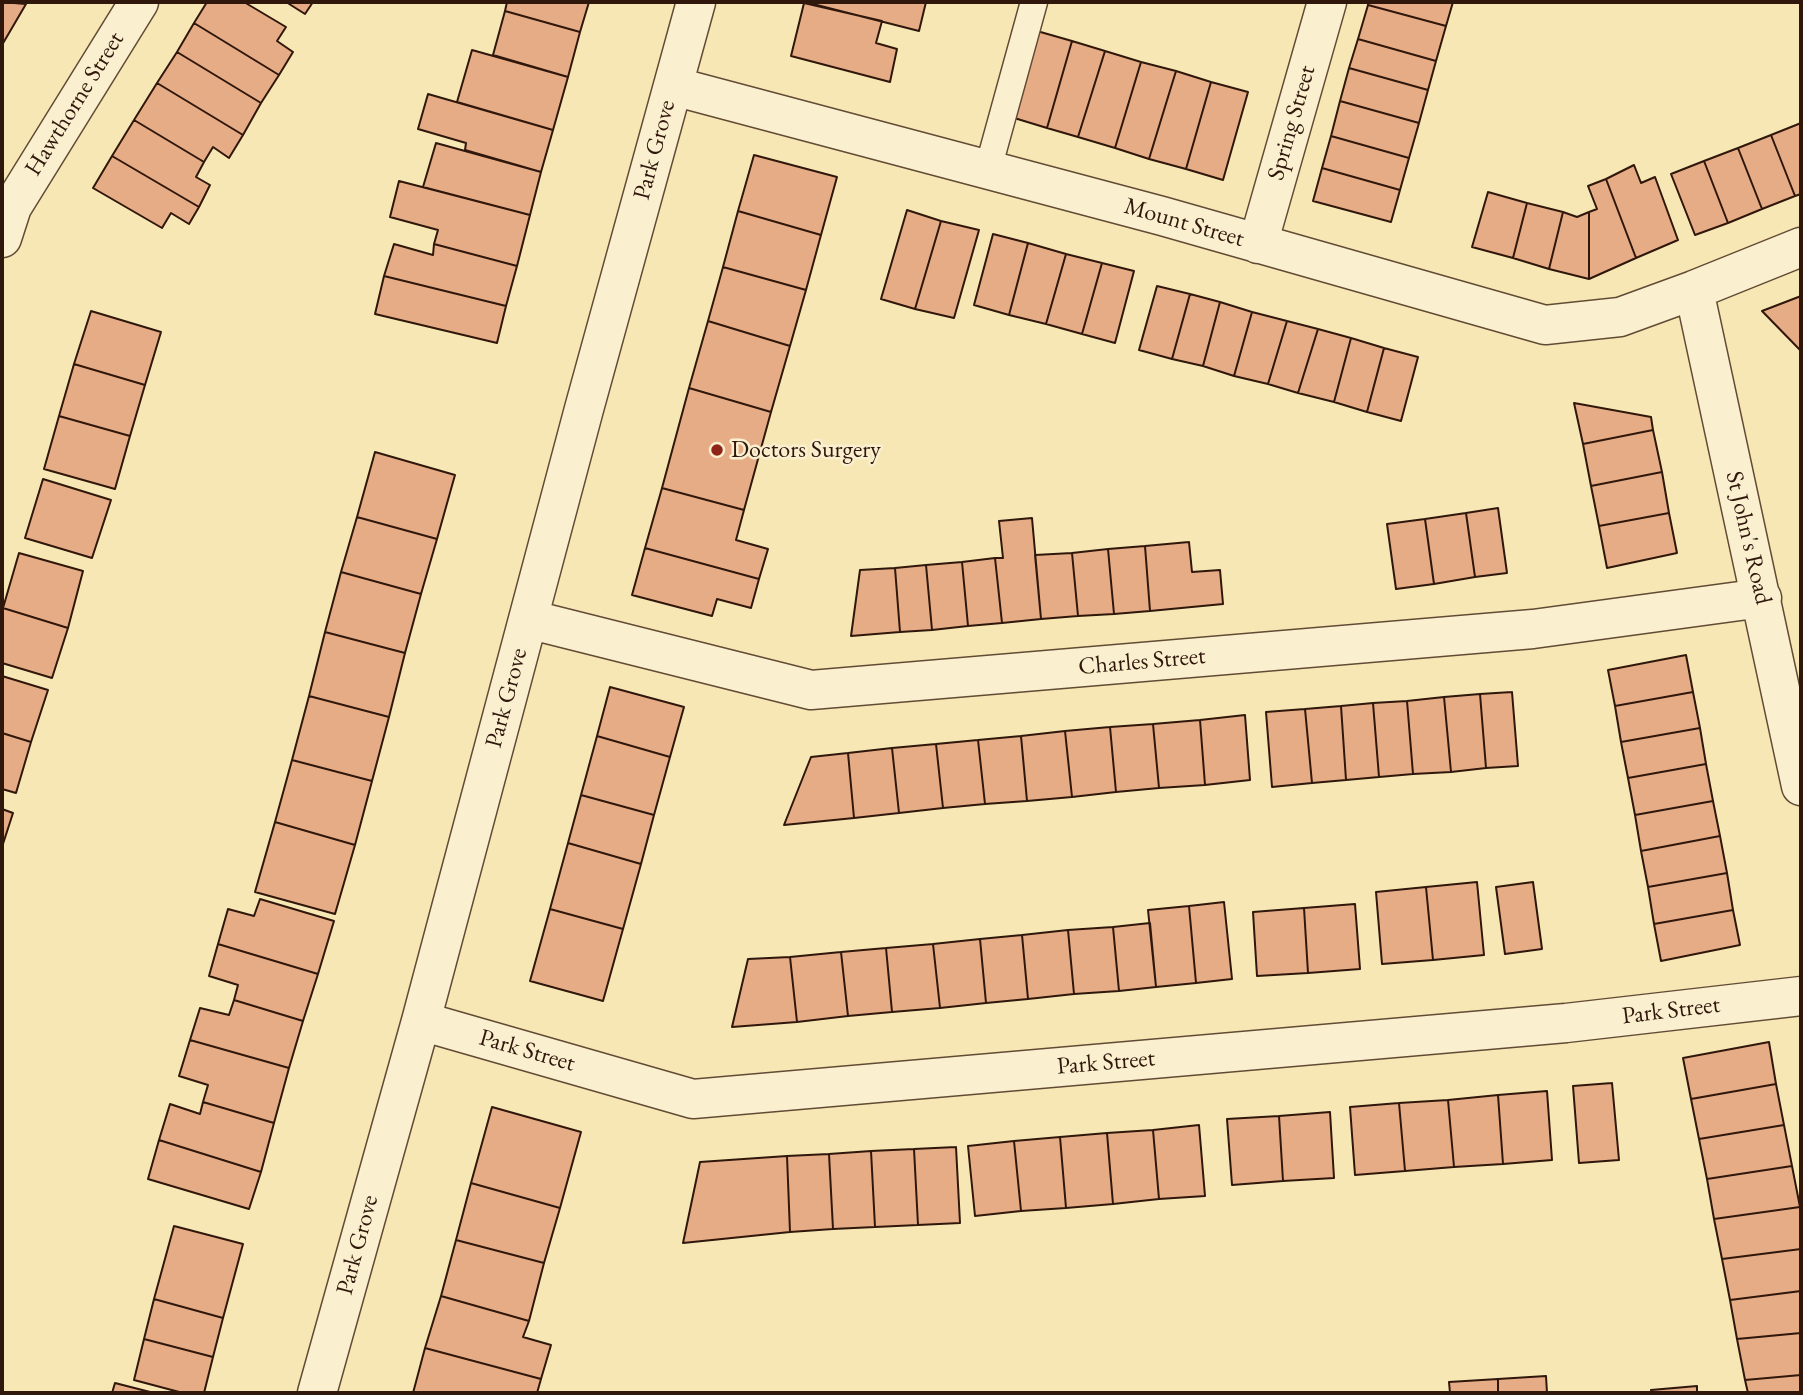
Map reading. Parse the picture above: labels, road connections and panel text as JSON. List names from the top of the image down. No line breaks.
{"streets":{"street":["Hawthorne Street","Spring Street","Park Grove","Mount Street","St John's Road","Charles Street","Park Street"]},"crossings":[["Spring Street","Mount Street"],["Park Grove","Mount Street"],["Park Grove","Charles Street"],["Park Grove","Park Street"],["Mount Street","St John's Road"],["St John's Road","Charles Street"]],"places":["Doctors Surgery"]}
